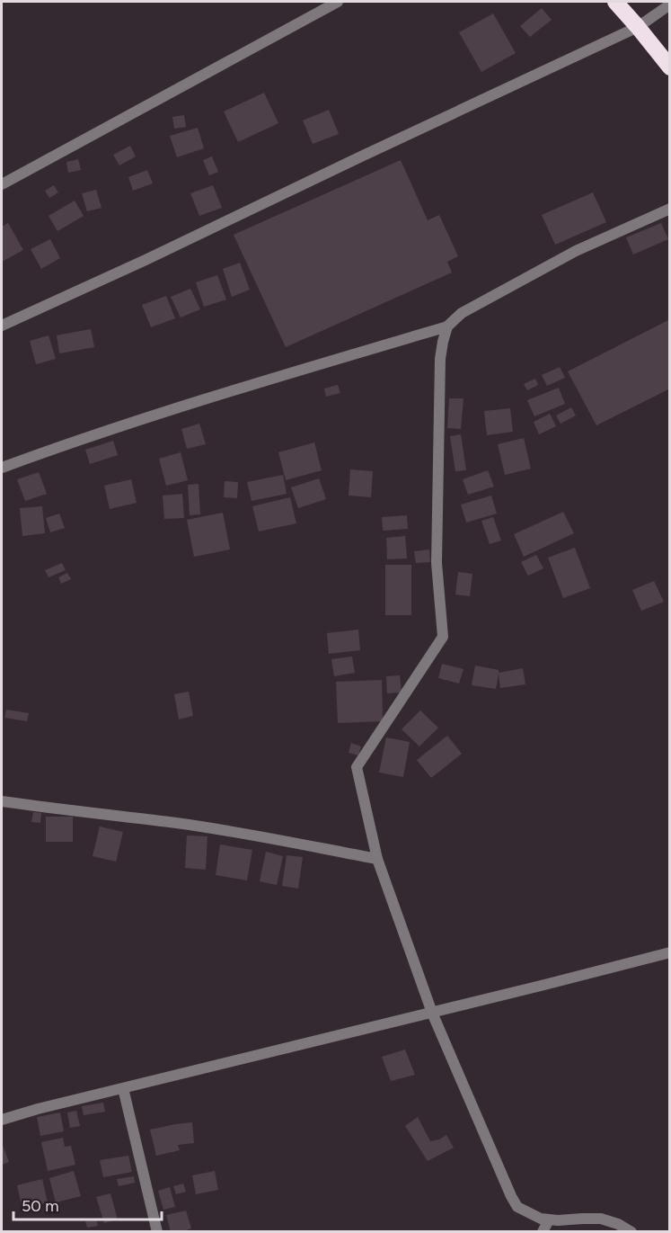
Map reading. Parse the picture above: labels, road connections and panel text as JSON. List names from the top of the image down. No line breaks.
{"scale_bar":"50 m"}
